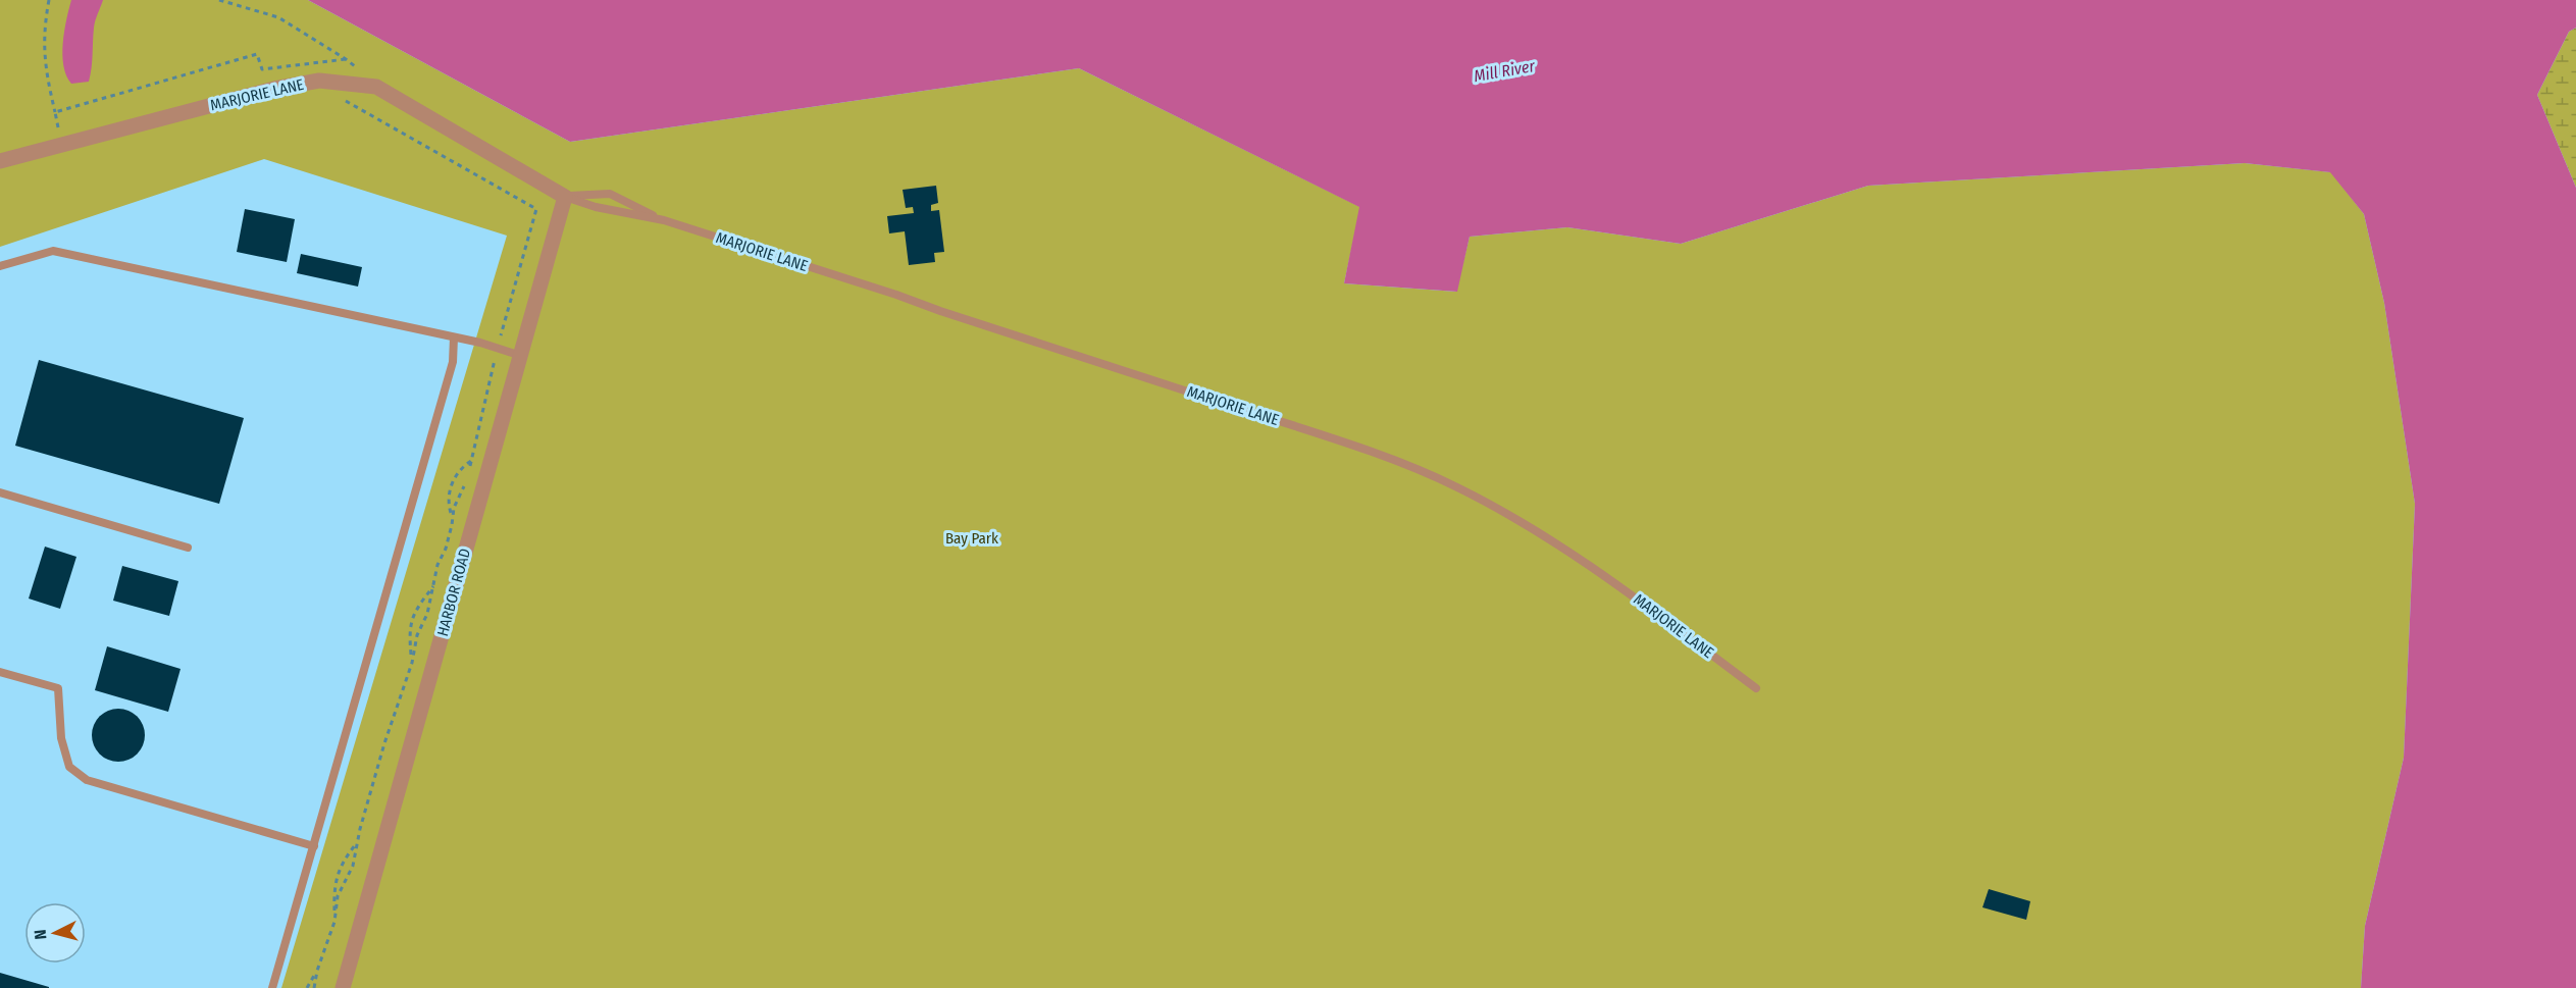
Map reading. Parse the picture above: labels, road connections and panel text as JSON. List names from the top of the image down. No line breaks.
{"streets":{"street":["MARJORIE LANE","HARBOR ROAD"]},"crossings":[["MARJORIE LANE","HARBOR ROAD"]],"water":["Mill River"],"parks":["Bay Park"],"north":"left"}
